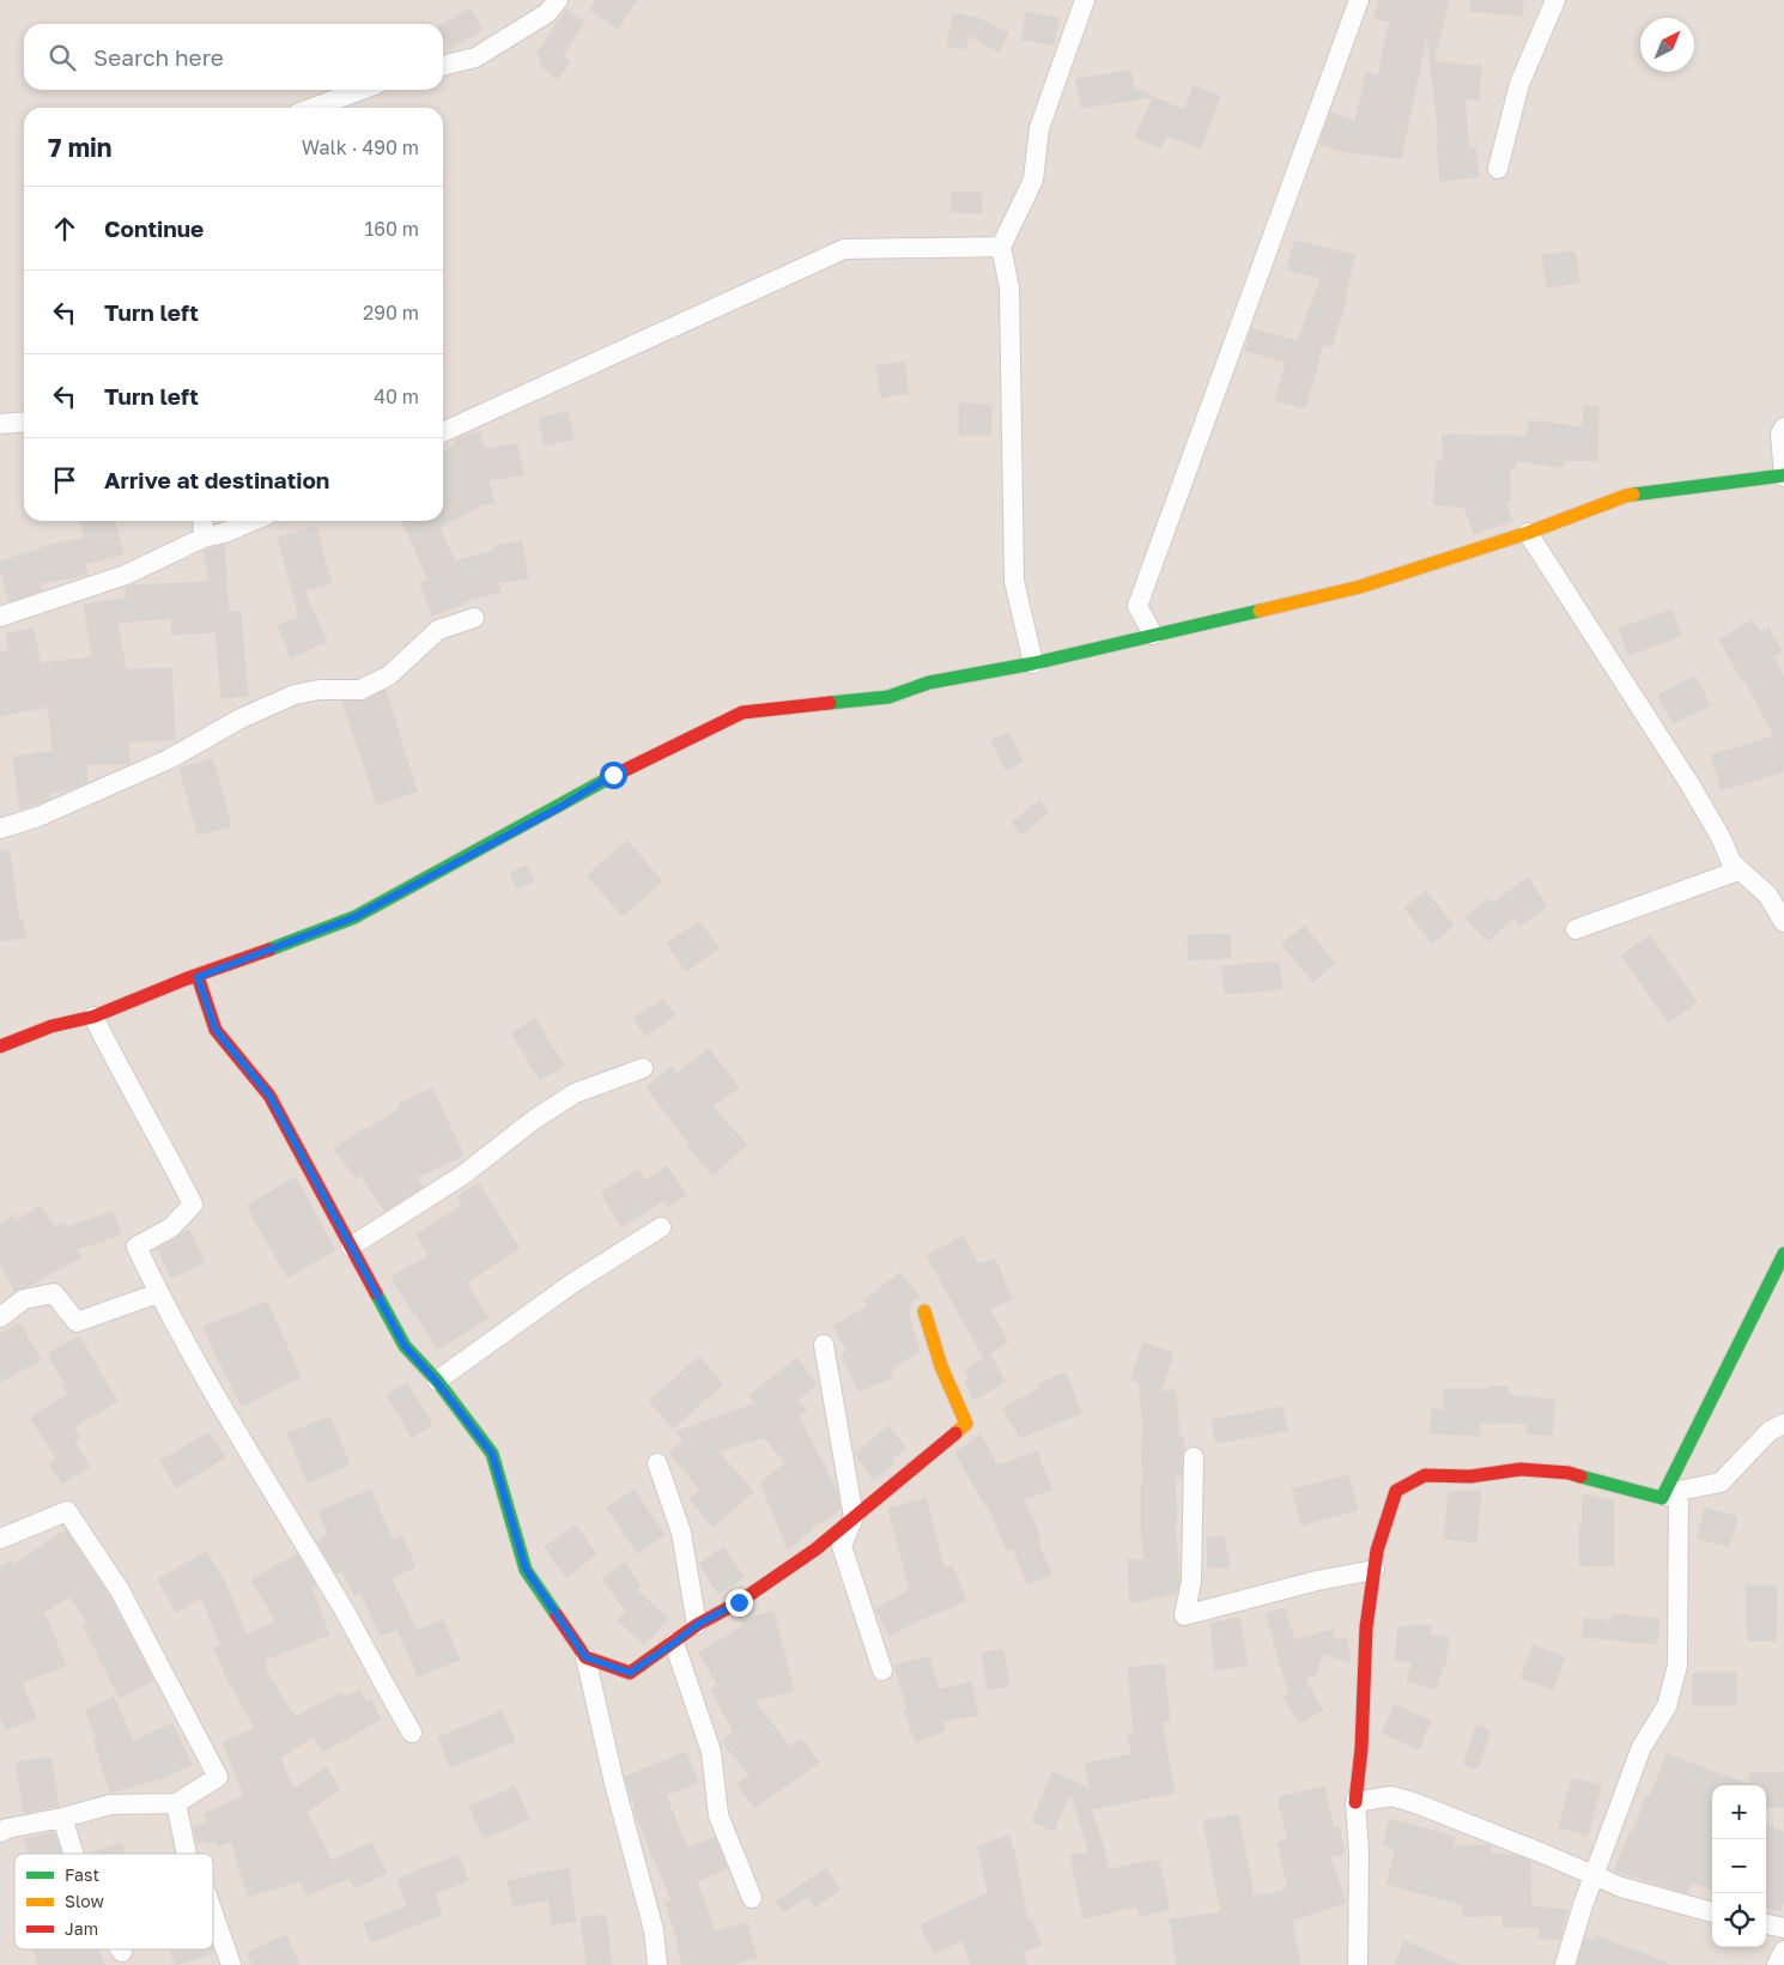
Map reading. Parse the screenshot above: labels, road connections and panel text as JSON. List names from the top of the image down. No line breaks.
{"legend":["Fast","Slow","Jam"],"north":"top right","page":{"search":"Search here","heading":["7 min","Walk · 490 m"],"list":[["Continue","160 m"],["Turn left","290 m"],["Turn left","40 m"],"Arrive at destination"],"map_buttons":["+","−"]}}
